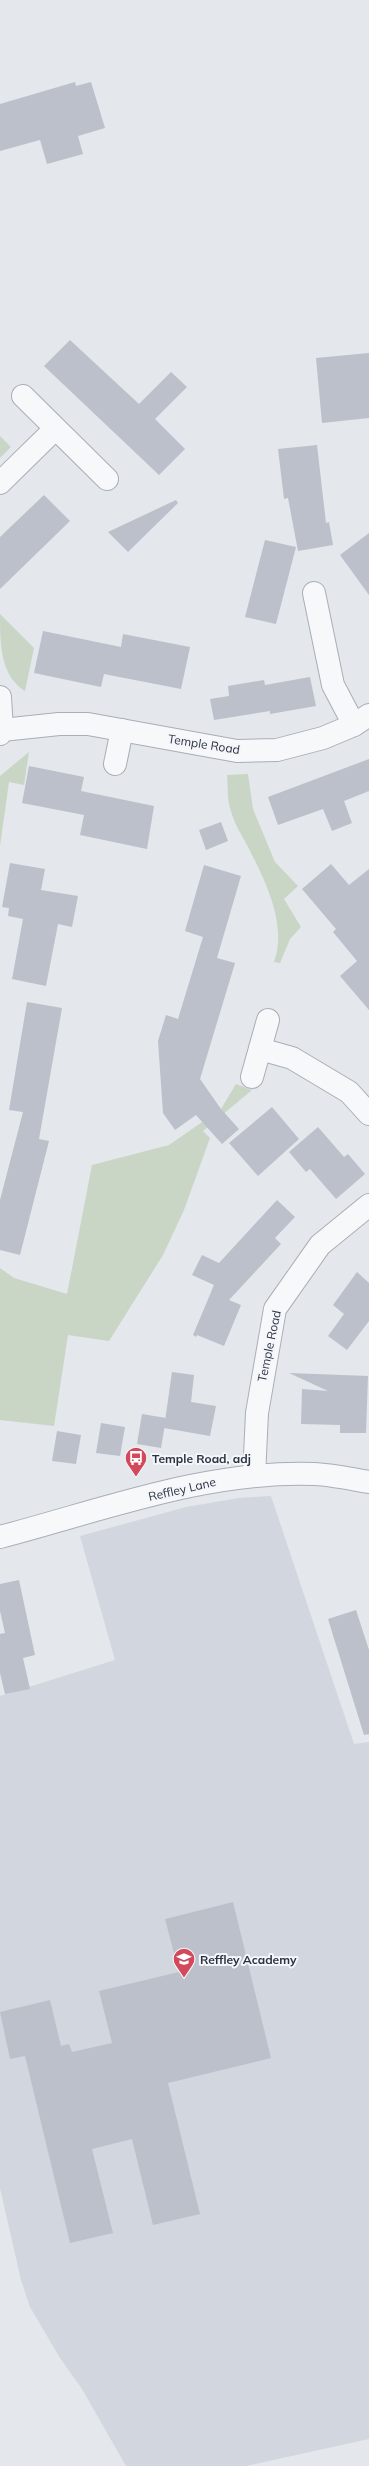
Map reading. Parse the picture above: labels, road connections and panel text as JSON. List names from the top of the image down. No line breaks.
{"streets":{"street":["Temple Road","Reffley Lane"]},"crossings":[["Temple Road","Reffley Lane"]],"places":{"bus stop":["Temple Road, adj"],"school or university":["Reffley Academy"]}}
